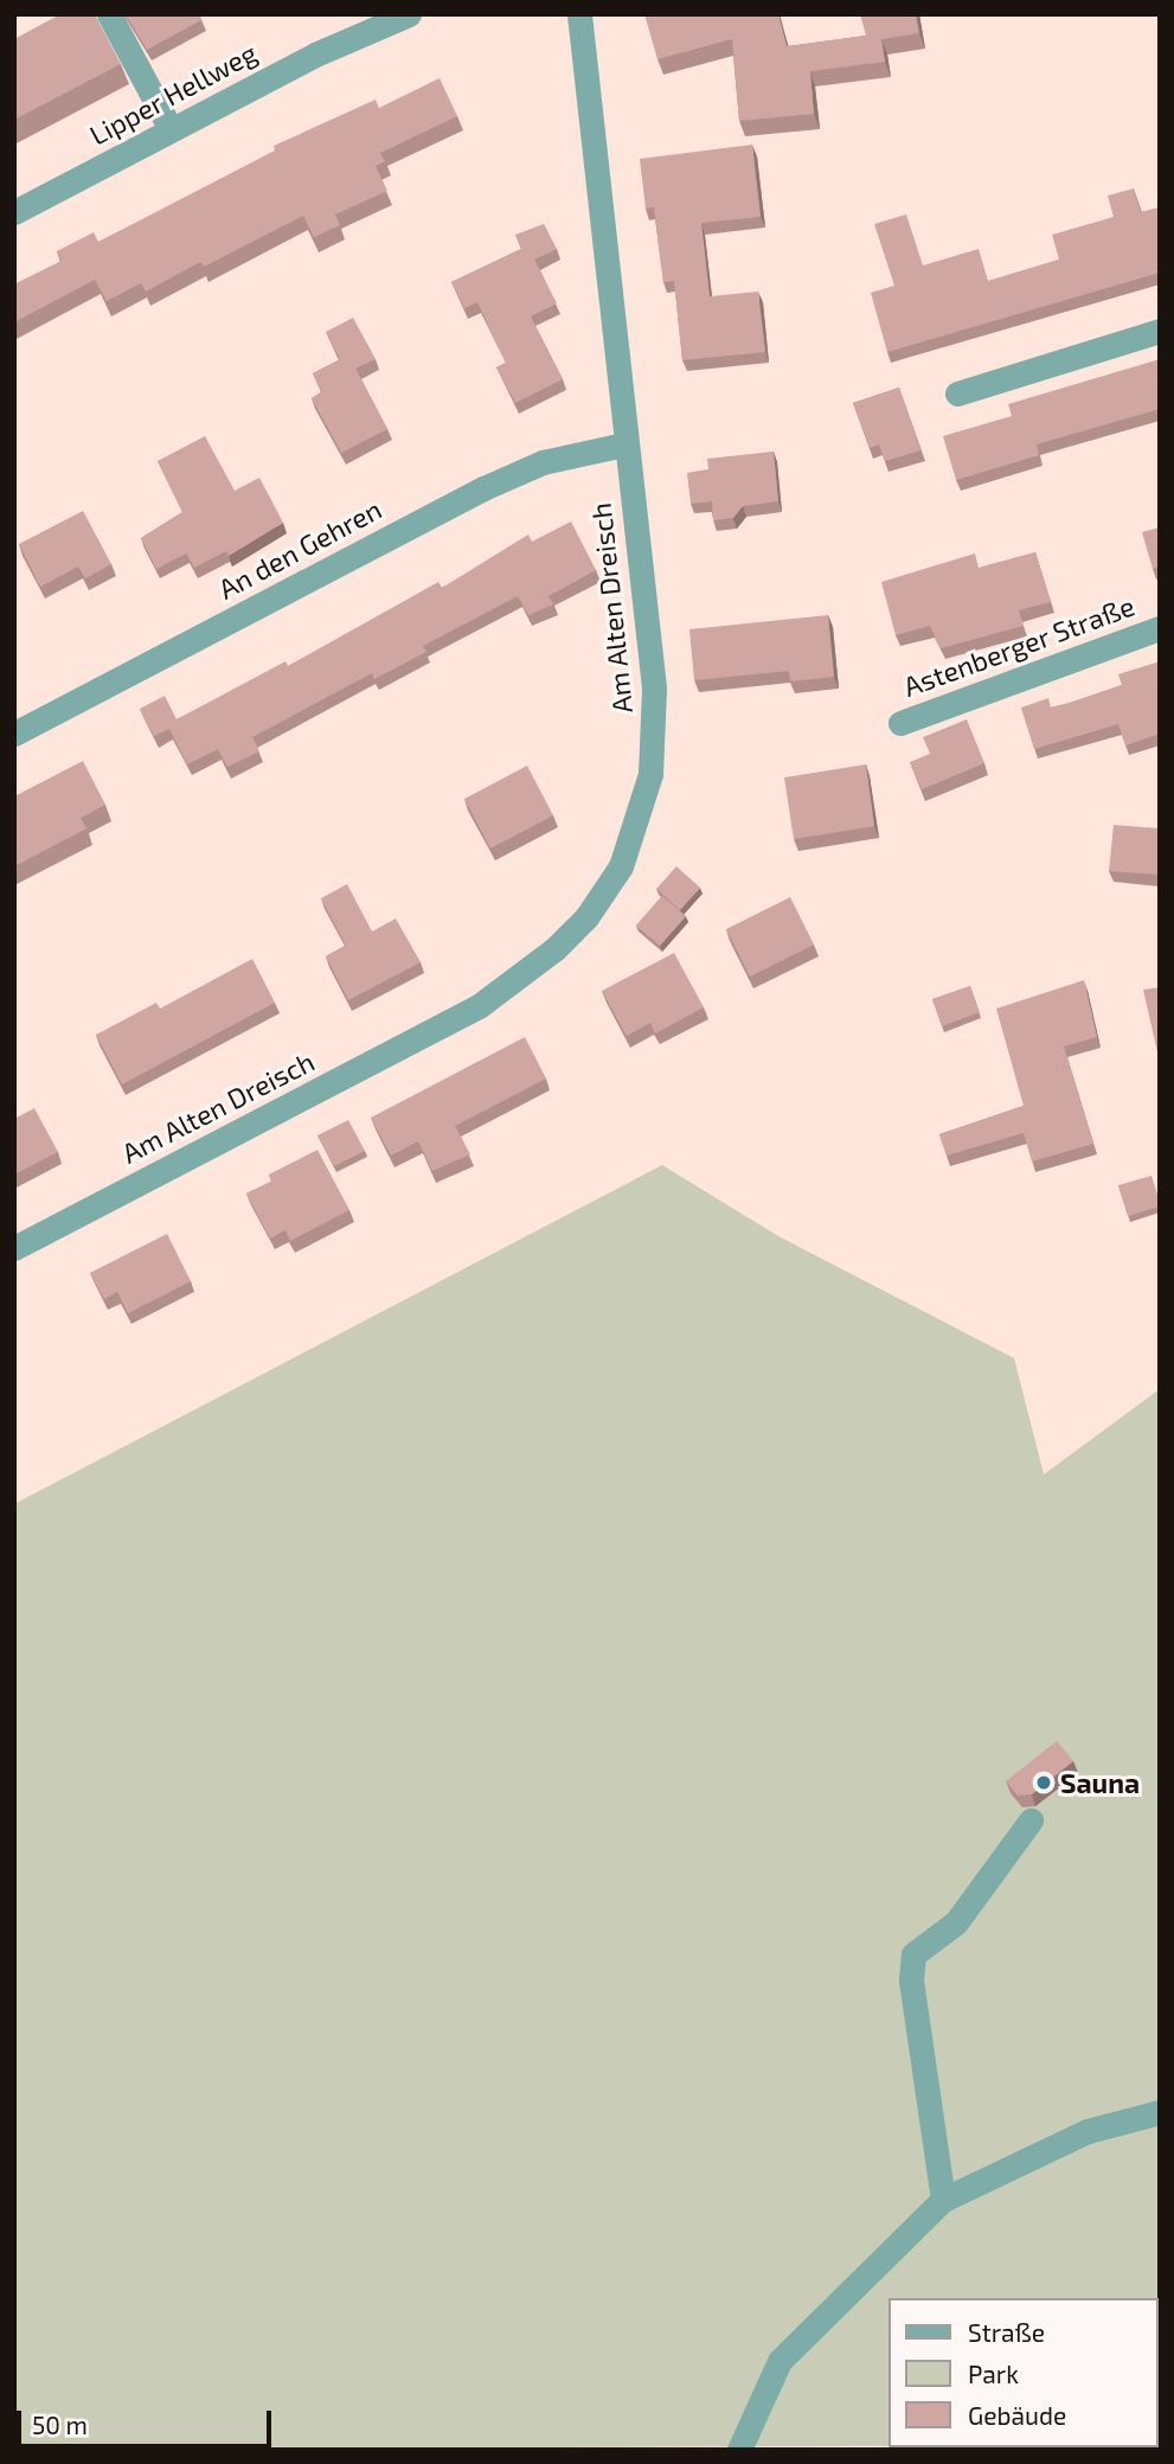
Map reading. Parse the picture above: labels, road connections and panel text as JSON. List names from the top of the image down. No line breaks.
{"streets":{"street":["Lipper Hellweg","An den Gehren","Am Alten Dreisch","Astenberger Straße"]},"crossings":[["An den Gehren","Am Alten Dreisch"]],"places":["Sauna"],"legend":["Straße","Park","Gebäude"],"scale_bar":"50 m"}
